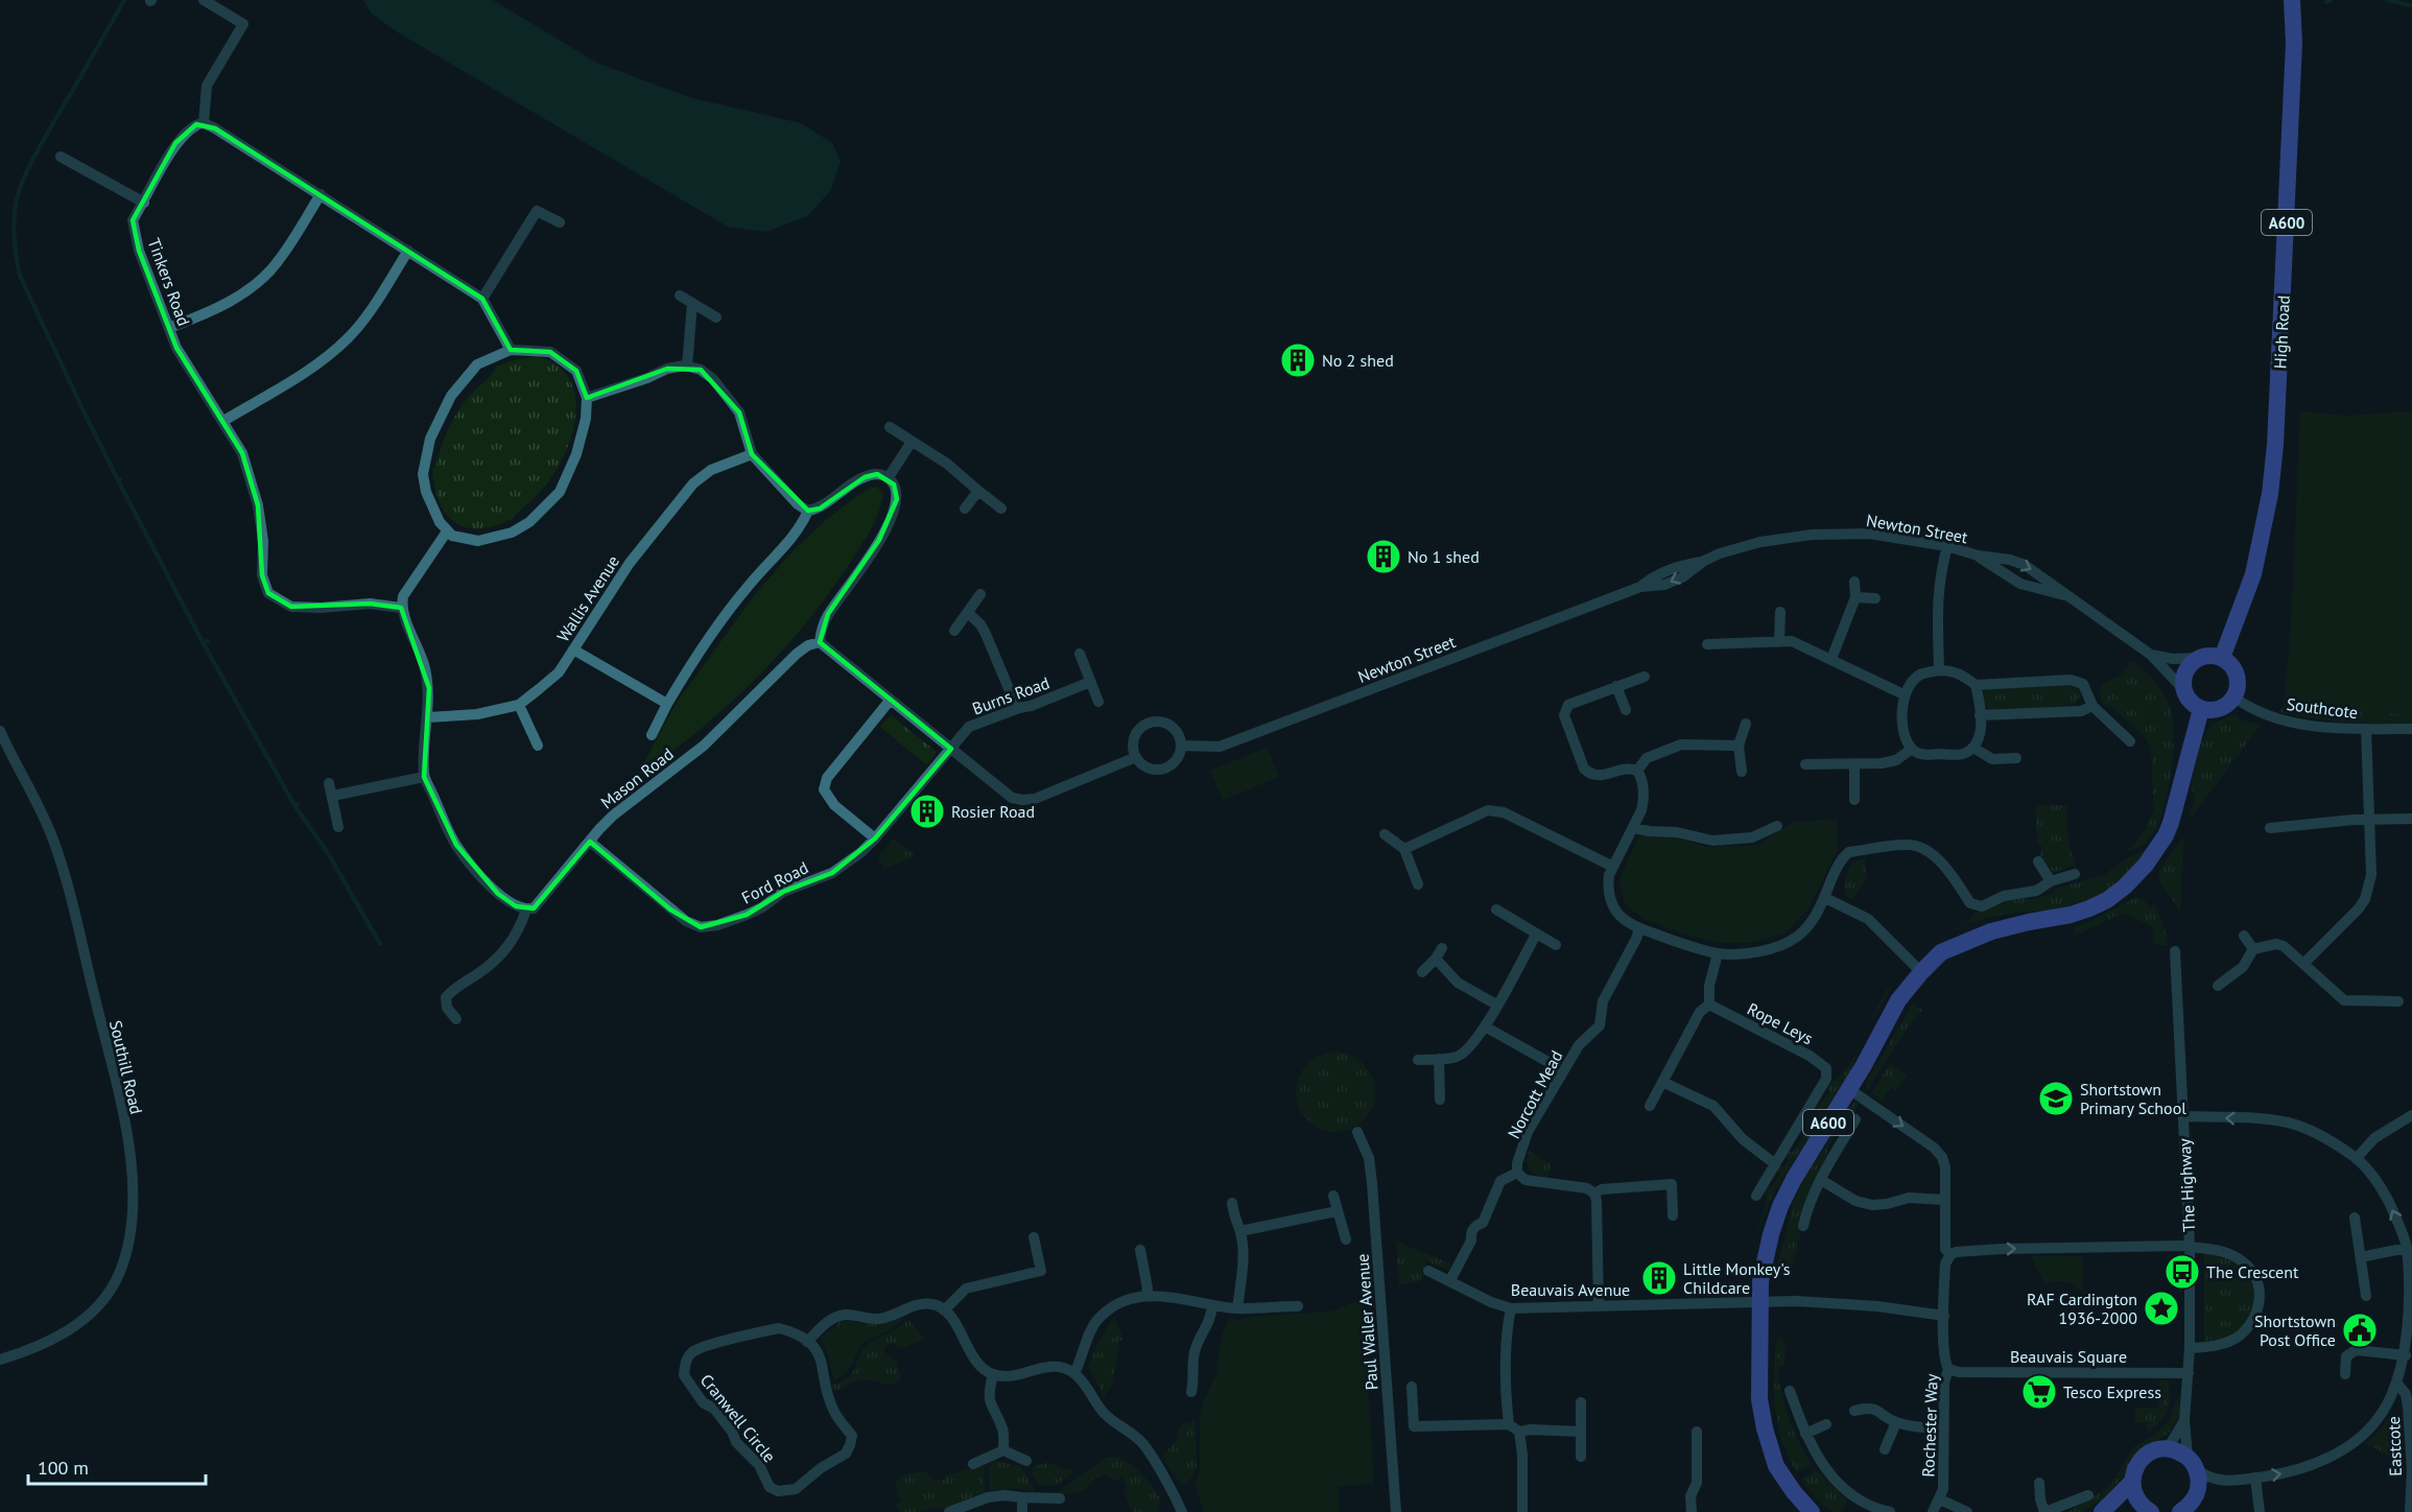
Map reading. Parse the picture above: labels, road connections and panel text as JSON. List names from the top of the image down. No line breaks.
{"streets":{"main road":["A600","High Road"],"street":["Tinkers Road","Newton Street","Wallis Avenue","Burns Road","Southcote","Mason Road","Ford Road","Rope Leys","Southill Road","Norcott Mead","The Highway","Beauvais Avenue","Paul Waller Avenue","Beauvais Square","Cranwell Circle","Rochester Way","Eastcote"]},"crossings":[["A600","High Road"],["A600","Newton Street"],["A600","Southcote"],["A600","Beauvais Avenue"],["A600","Rochester Way"],["High Road","Newton Street"],["High Road","Southcote"],["Newton Street","Southcote"],["Burns Road","Ford Road"],["Mason Road","Ford Road"],["The Highway","Beauvais Square"],["Beauvais Avenue","Rochester Way"],["Beauvais Square","Rochester Way"]],"places":{"building":["No 2 shed","No 1 shed","Rosier Road","Little Monkey's Childcare"],"school or university":["Shortstown Primary School"],"bus stop":["The Crescent"],"place":["RAF Cardington 1936-2000"],"public building":["Shortstown Post Office"],"supermarket":["Tesco Express"]},"scale_bar":"100 m"}
